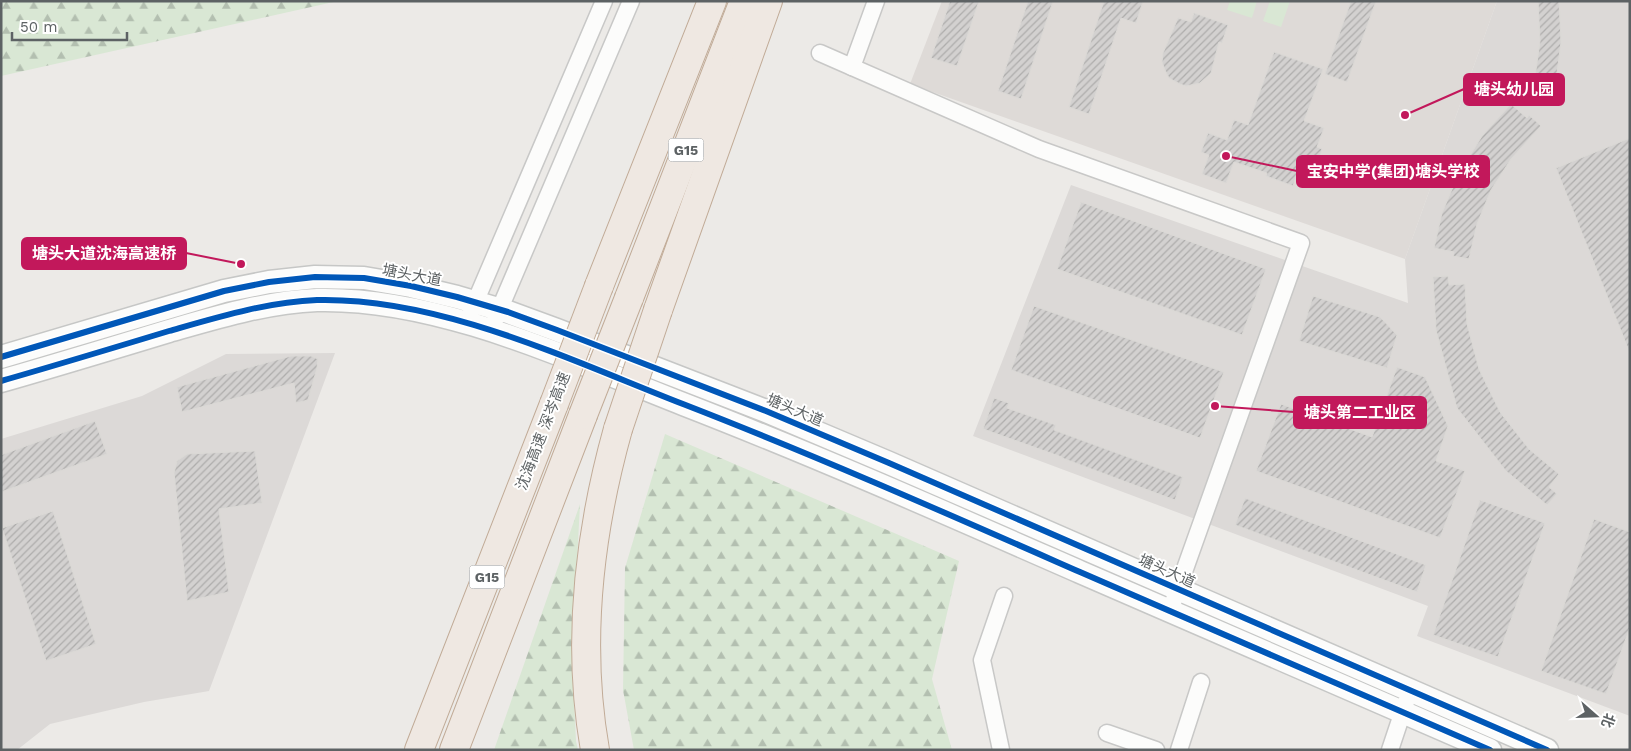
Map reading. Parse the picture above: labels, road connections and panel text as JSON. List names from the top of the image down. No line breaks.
{"streets":{"highway":["G15","沈海高速 深岑高速"],"main road":["塘头大道"]},"places":["塘头幼儿园","宝安中学(集团)塘头学校","塘头大道沈海高速桥","塘头第二工业区"],"scale_bar":"50 m","north":"right"}
